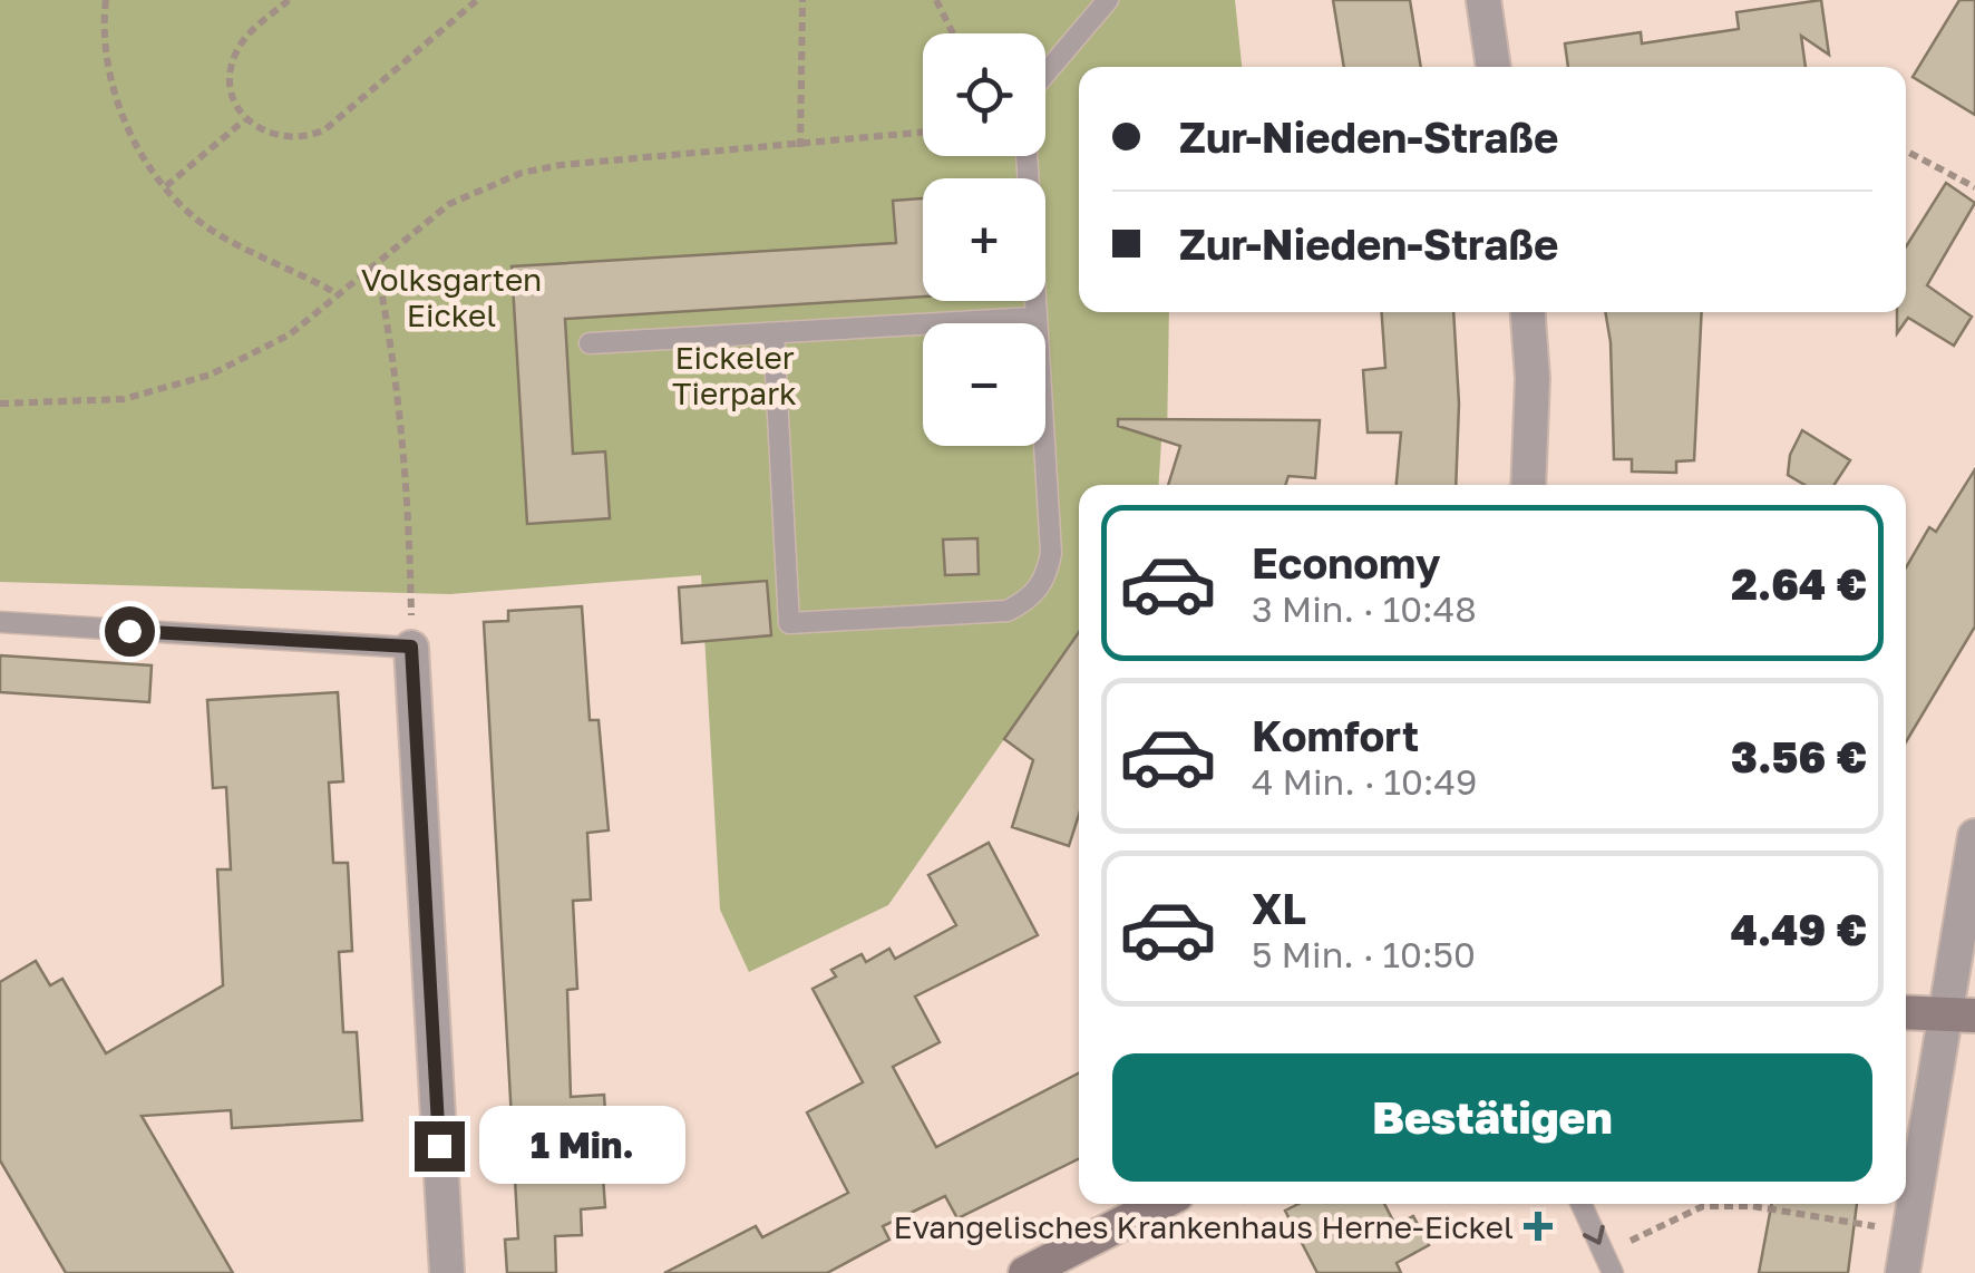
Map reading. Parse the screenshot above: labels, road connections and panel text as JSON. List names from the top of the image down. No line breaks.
{"parks":["Volksgarten Eickel","Eickeler Tierpark"],"places":{"health":["Evangelisches Krankenhaus Herne-Eickel"]},"page":{"map_buttons":["+","−"],"banner":["Zur-Nieden-Straße","Zur-Nieden-Straße"],"list":[{"name":"Economy","note":"3 Min. · 10:48","value":"2.64 €"},{"name":"Komfort","note":"4 Min. · 10:49","value":"3.56 €"},{"name":"XL","note":"5 Min. · 10:50","value":"4.49 €"}],"buttons":"Bestätigen","bubble":"1 Min."}}
